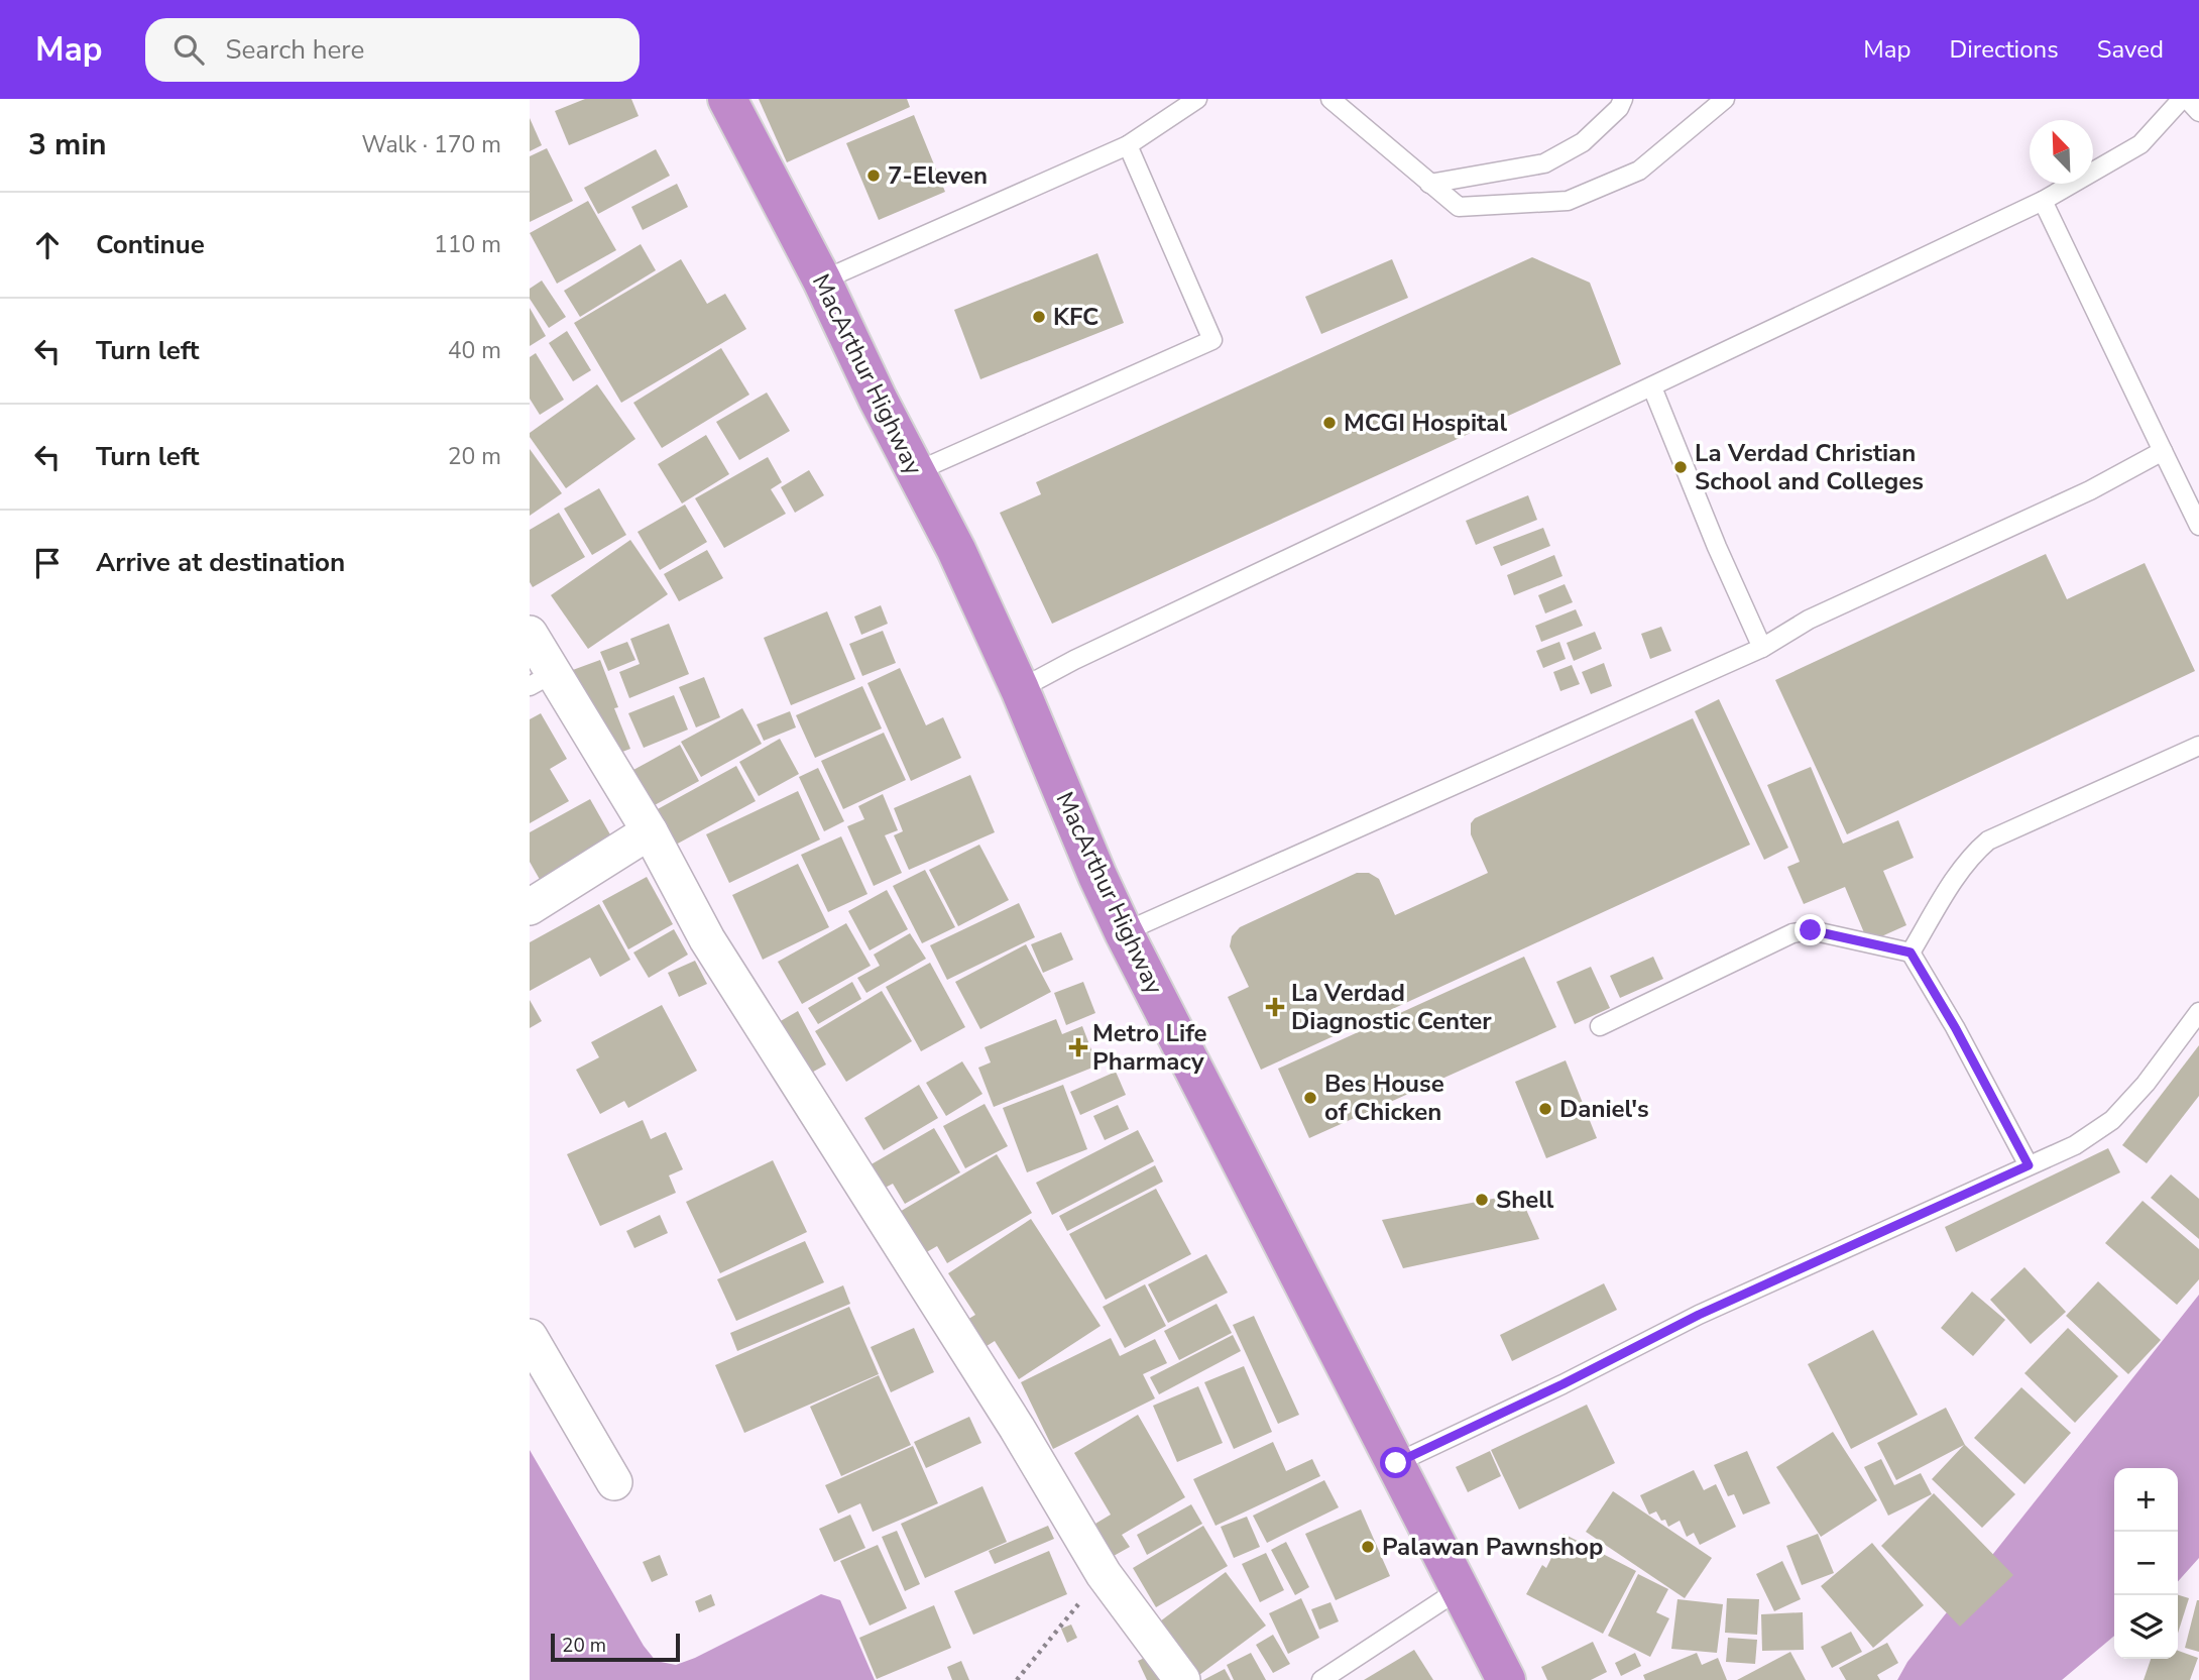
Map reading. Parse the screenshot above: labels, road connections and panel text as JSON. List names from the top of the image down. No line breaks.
{"streets":{"highway":["MacArthur Highway"]},"places":{"other":["7-Eleven","KFC","MCGI Hospital","La Verdad Christian School and Colleges","Bes House of Chicken","Daniel's","Shell","Palawan Pawnshop"],"health":["La Verdad Diagnostic Center","Metro Life Pharmacy"]},"scale_bar":"20 m","north":"top left","page":{"header":"Map","search":"Search here","nav":["Map","Directions","Saved"],"heading":["3 min","Walk · 170 m"],"list":[["Continue","110 m"],["Turn left","40 m"],["Turn left","20 m"],"Arrive at destination"],"map_buttons":["+","−"],"scale":"20 m"}}
